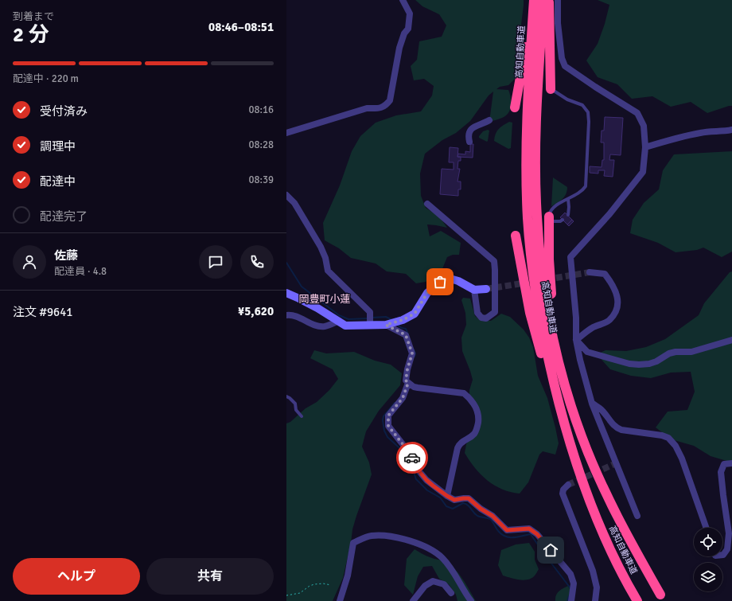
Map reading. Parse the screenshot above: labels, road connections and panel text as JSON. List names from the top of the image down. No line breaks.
{"streets":{"highway":["高知自動車道"]},"districts":["岡豊町小蓮"],"page":{"heading":["2 分","到着まで","08:46–08:51"],"panel":["佐藤","配達員 · 4.8","注文 #9641","¥5,620"],"bar":"配達中 · 220 m","list":[["受付済み","08:16"],["調理中","08:28"],["配達中","08:39"],"配達完了"],"buttons":["ヘルプ","共有"]}}
